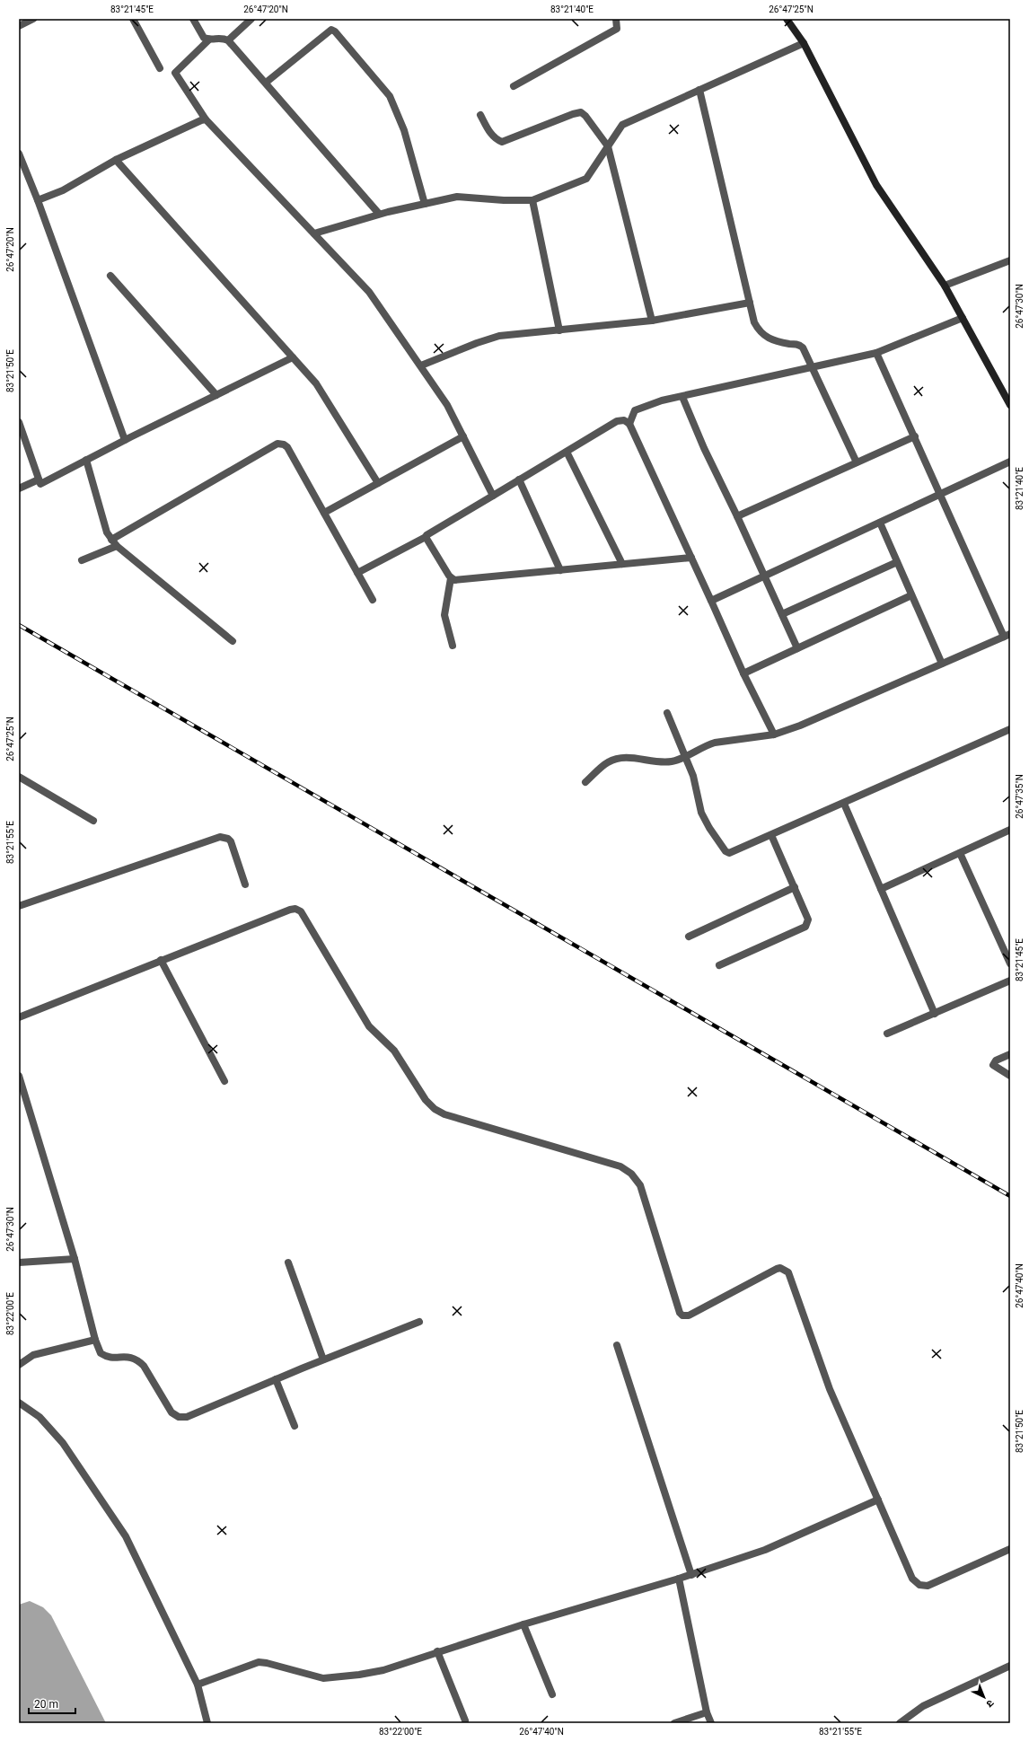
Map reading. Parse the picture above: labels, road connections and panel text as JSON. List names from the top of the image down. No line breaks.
{"scale_bar":"20 m","north":"bottom right","coordinates":["83°21'45\"E","26°47'20\"N","83°21'40\"E","26°47'25\"N","26°47'30\"N","83°21'50\"E","26°47'35\"N","83°21'55\"E","26°47'40\"N","83°22'00\"E"]}
